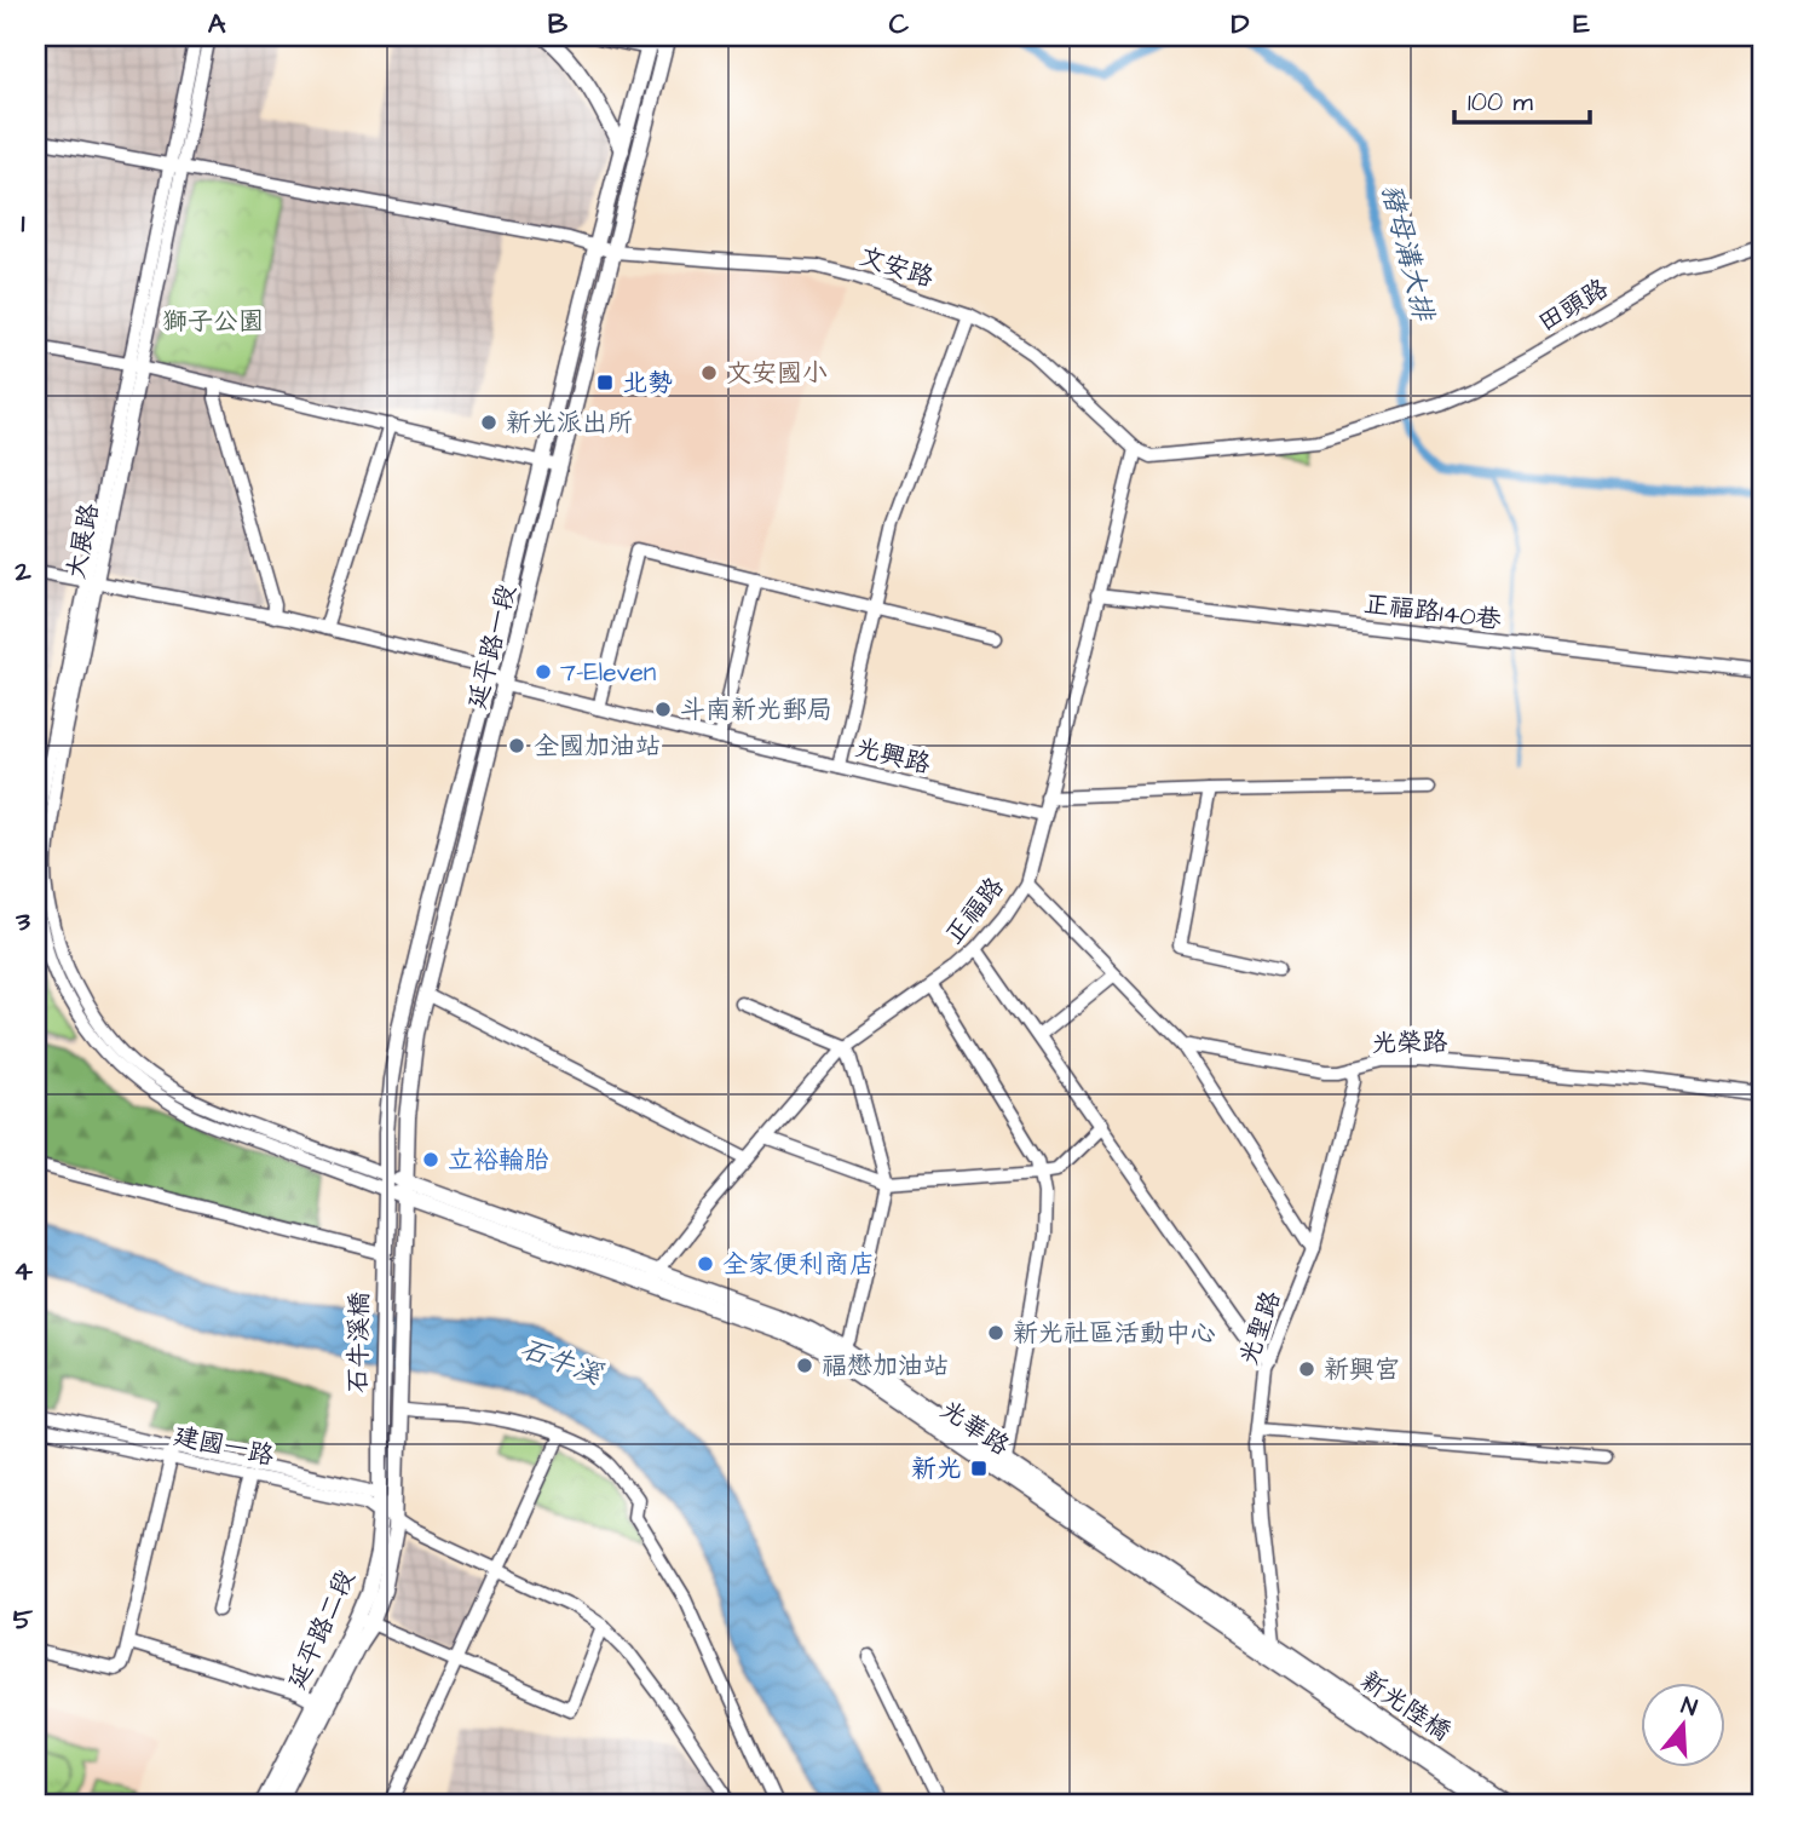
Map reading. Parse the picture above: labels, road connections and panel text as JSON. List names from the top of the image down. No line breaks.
{"streets":{"main road":["延平路一段","石牛溪橋","光華路","延平路二段","新光陸橋"],"street":["文安路","田頭路","大展路","正福路140巷","光興路","正福路","光榮路","光聖路","建國一路"]},"crossings":[["文安路","田頭路"],["文安路","大展路"],["文安路","延平路一段"],["文安路","正福路"],["田頭路","正福路"],["大展路","延平路一段"],["大展路","光華路"],["正福路140巷","正福路"],["延平路一段","光興路"],["延平路一段","石牛溪橋"],["延平路一段","光華路"],["光興路","正福路"],["正福路","光華路"],["光榮路","光聖路"],["光聖路","光華路"],["光聖路","新光陸橋"],["石牛溪橋","延平路二段"],["光華路","新光陸橋"],["建國一路","延平路二段"]],"water":["豬母溝大排","石牛溪"],"parks":["獅子公園"],"places":{"other":["文安國小","新光派出所","7-Eleven","斗南新光郵局","全國加油站","立裕輪胎","全家便利商店","新光社區活動中心","福懋加油站","新興宮"],"transit":["北勢","新光"]},"scale_bar":"100 m","north":"top","grid":{"columns":["A","B","C","D","E"],"rows":["1","2","3","4","5"]}}
